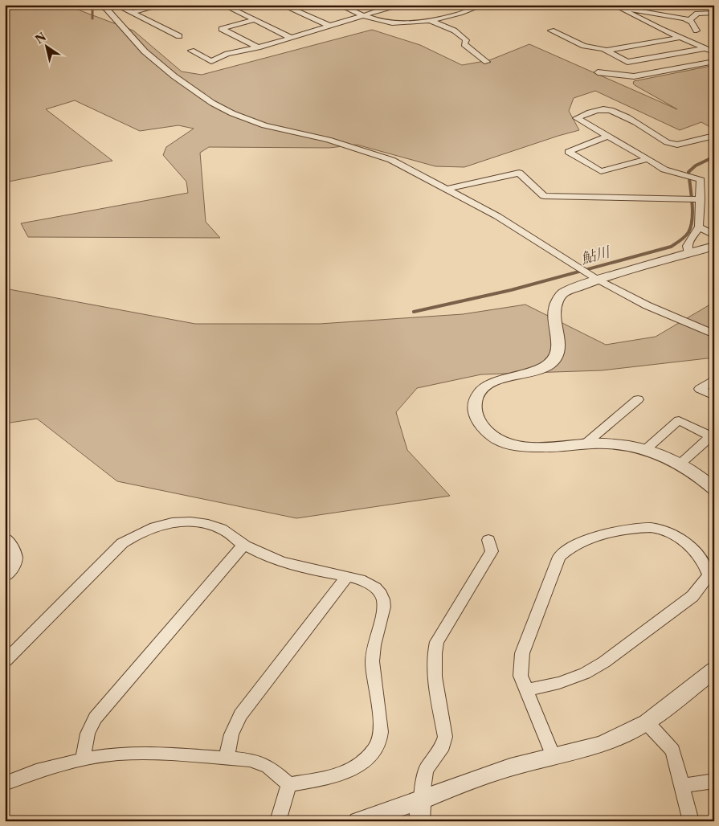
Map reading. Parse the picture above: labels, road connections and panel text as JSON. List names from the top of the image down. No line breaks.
{"water":["鮎川"],"north":"top left"}
